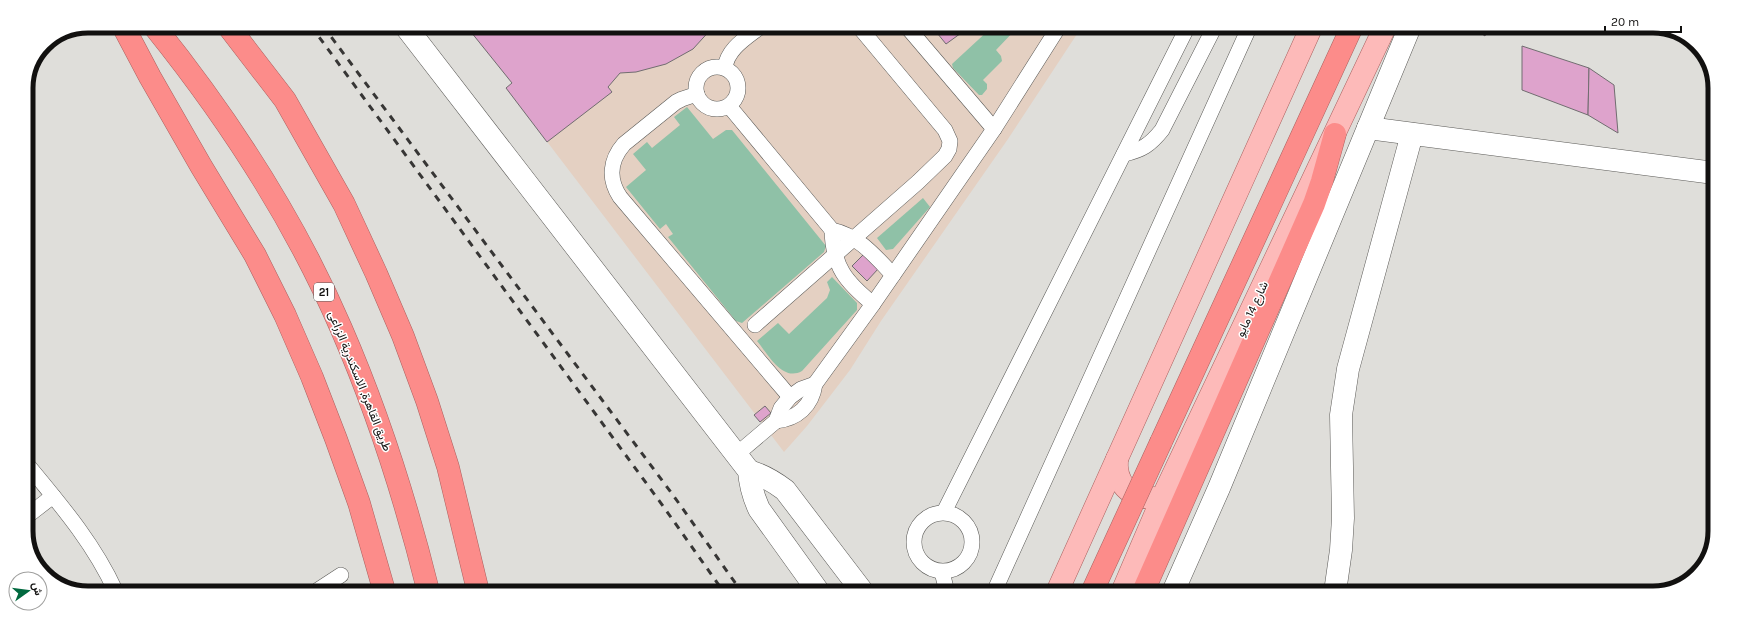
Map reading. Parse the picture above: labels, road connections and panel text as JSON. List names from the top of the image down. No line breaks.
{"streets":{"highway":["21","طريق القاهرة, الاسكندرية الزراعى"],"main road":["شارع 14 مايو"]},"scale_bar":"20 m","north":"right"}
